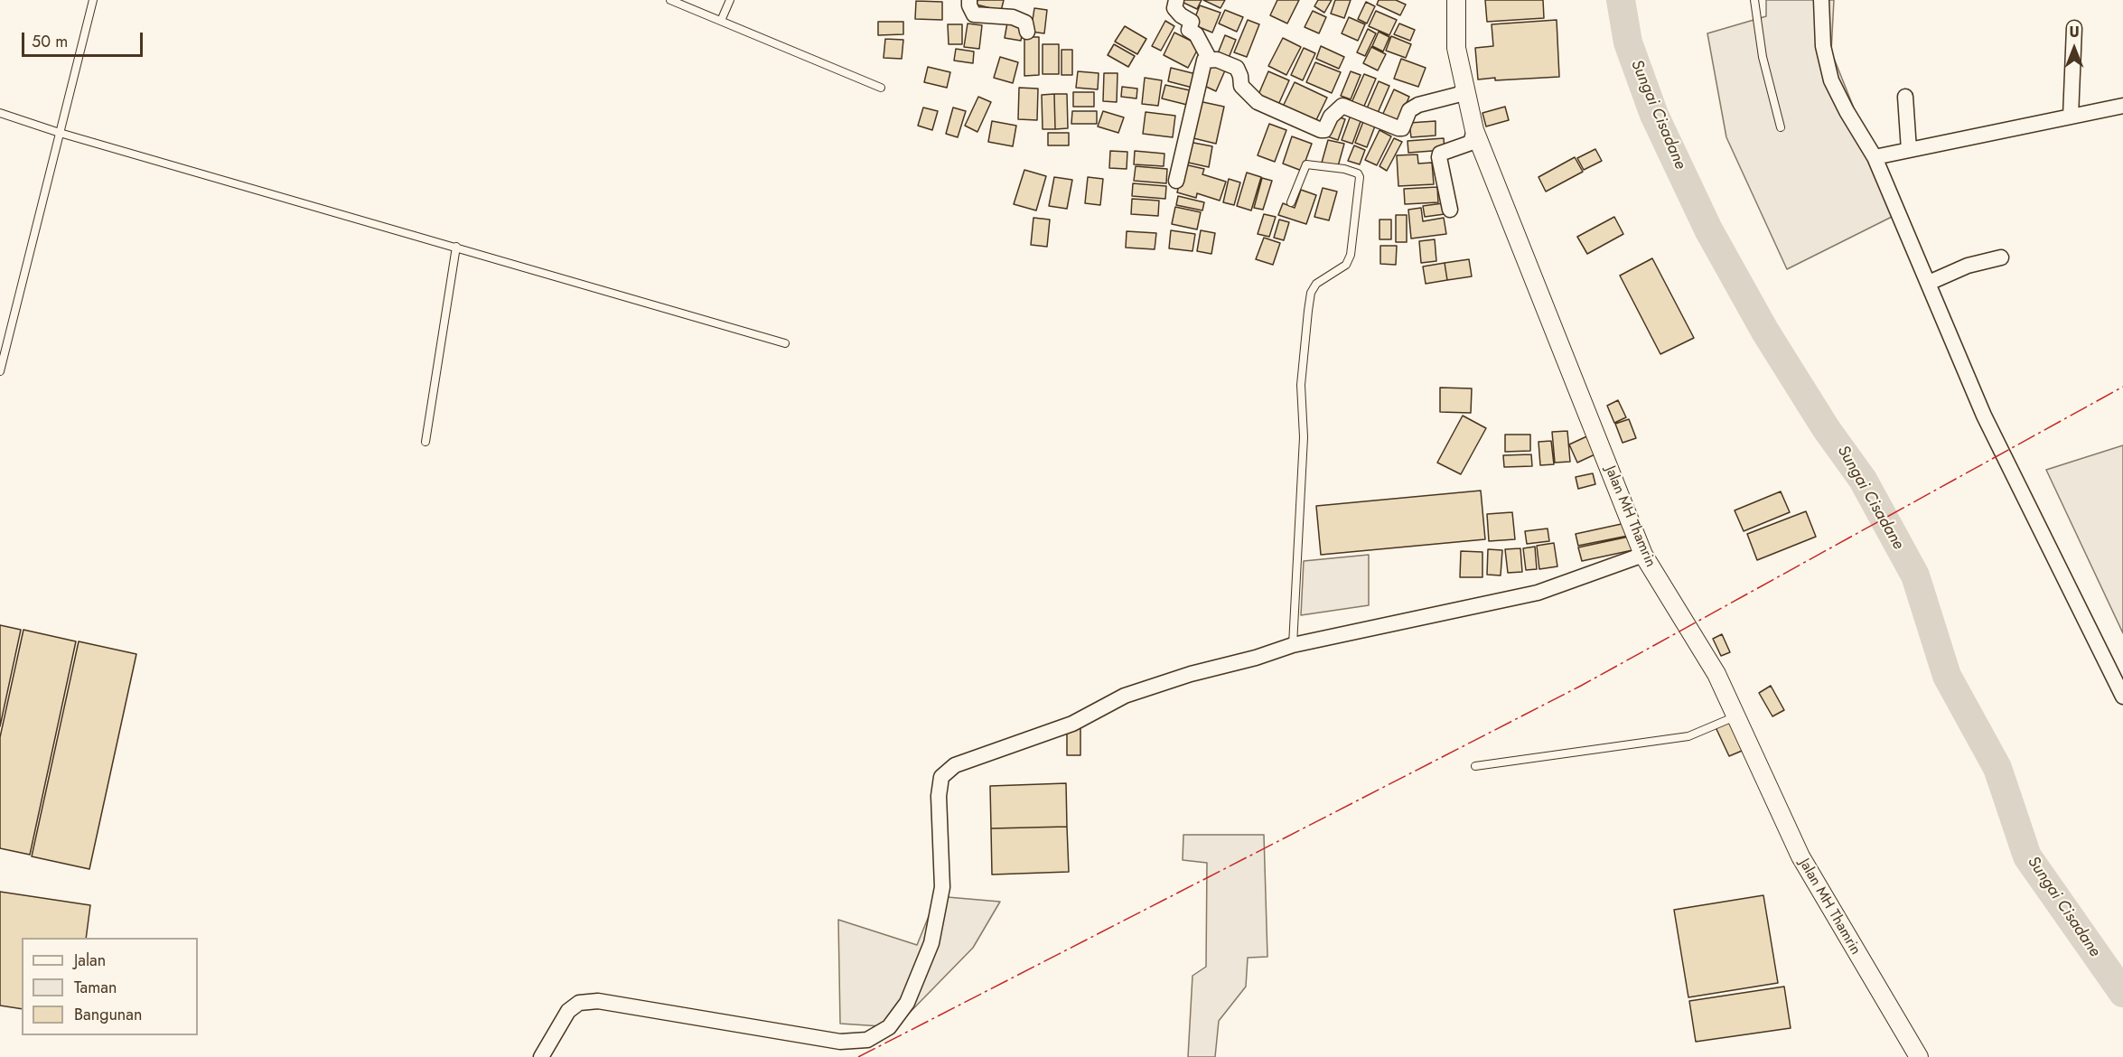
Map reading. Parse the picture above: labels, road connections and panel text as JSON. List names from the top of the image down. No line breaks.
{"streets":{"street":["Jalan MH Thamrin"]},"water":["Sungai Cisadane"],"legend":["Jalan","Taman","Bangunan"],"scale_bar":"50 m","north":"top"}
